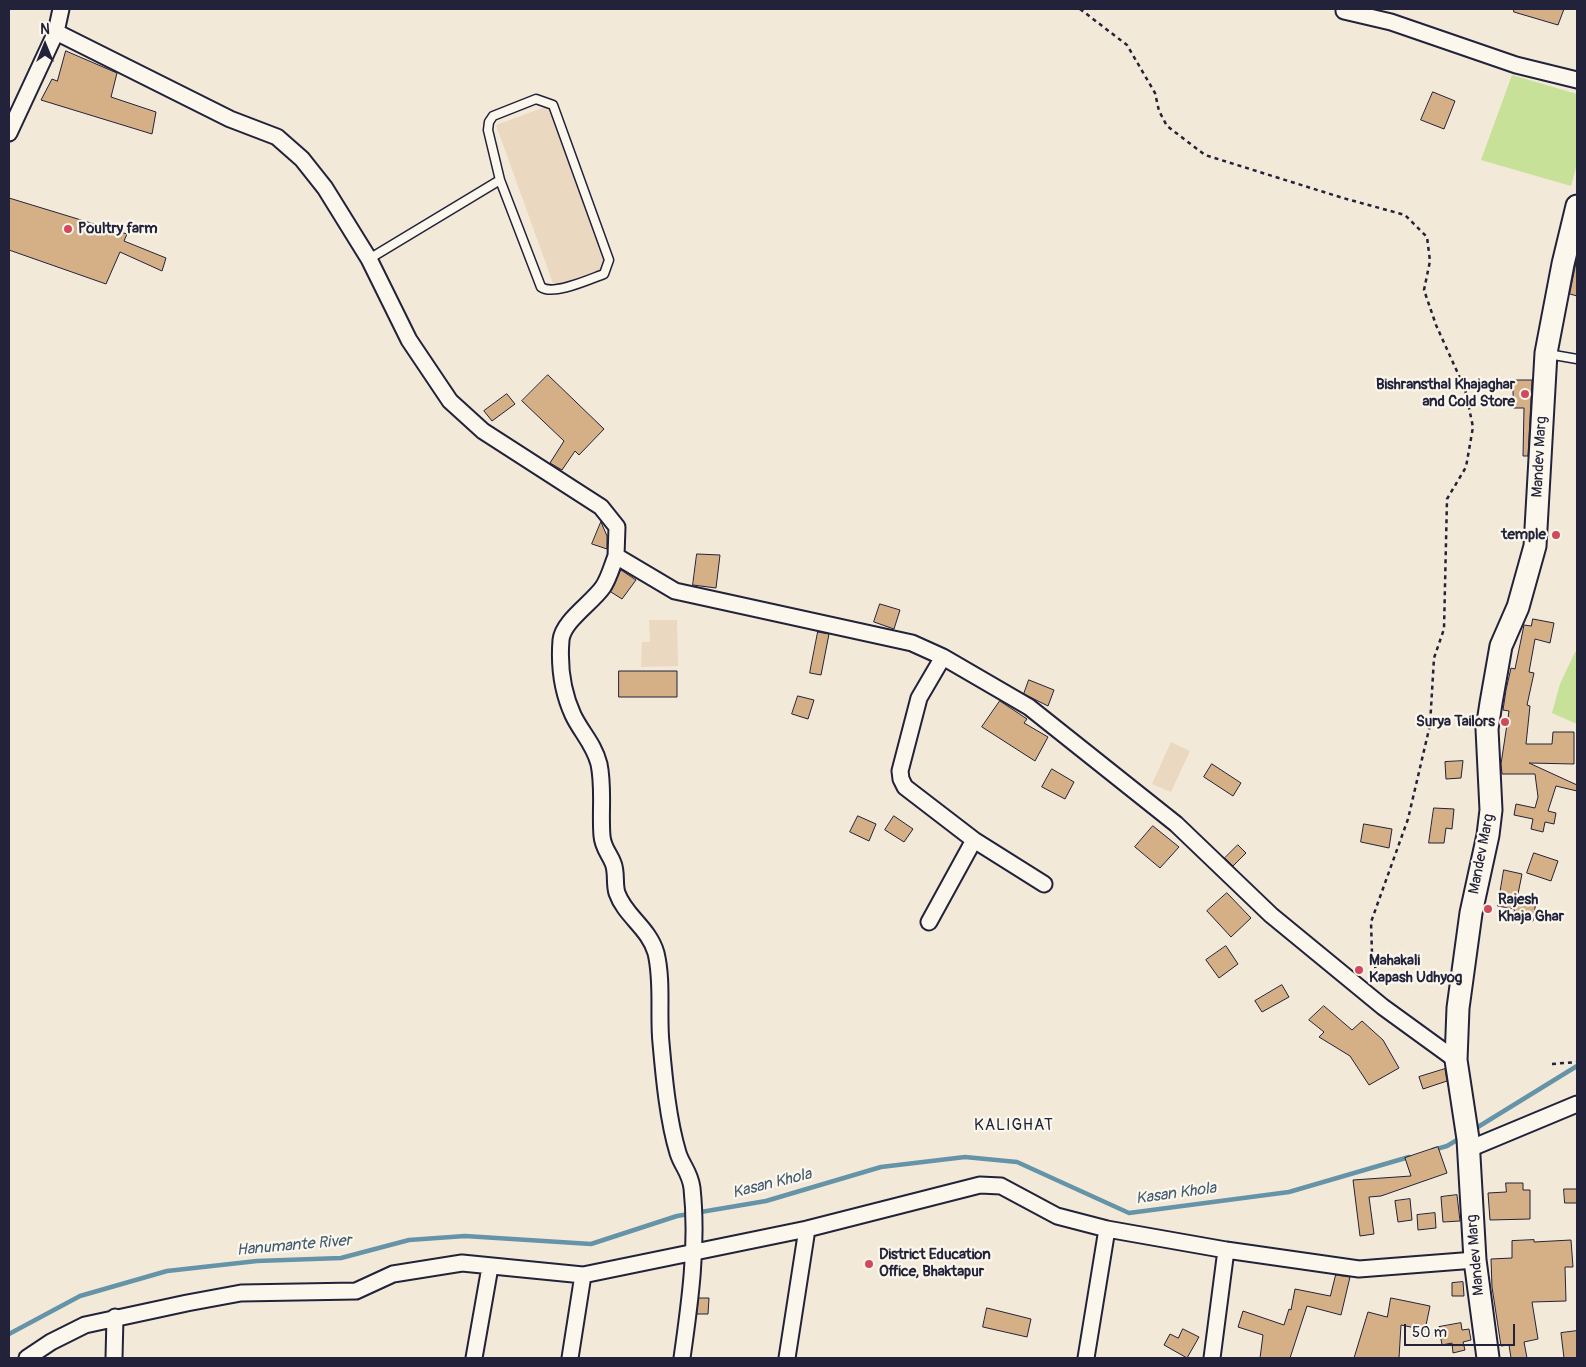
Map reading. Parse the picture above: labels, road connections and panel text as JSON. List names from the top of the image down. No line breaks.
{"streets":{"main road":["Mandev Marg"]},"districts":["KALIGHAT"],"water":["Kasan Khola","Hanumante River"],"places":["Poultry farm","Bishransthal Khajaghar and Cold Store","temple","Surya Tailors","Rajesh Khaja Ghar","Mahakali Kapash Udhyog","District Education Office, Bhaktapur"],"scale_bar":"50 m","north":"top"}
